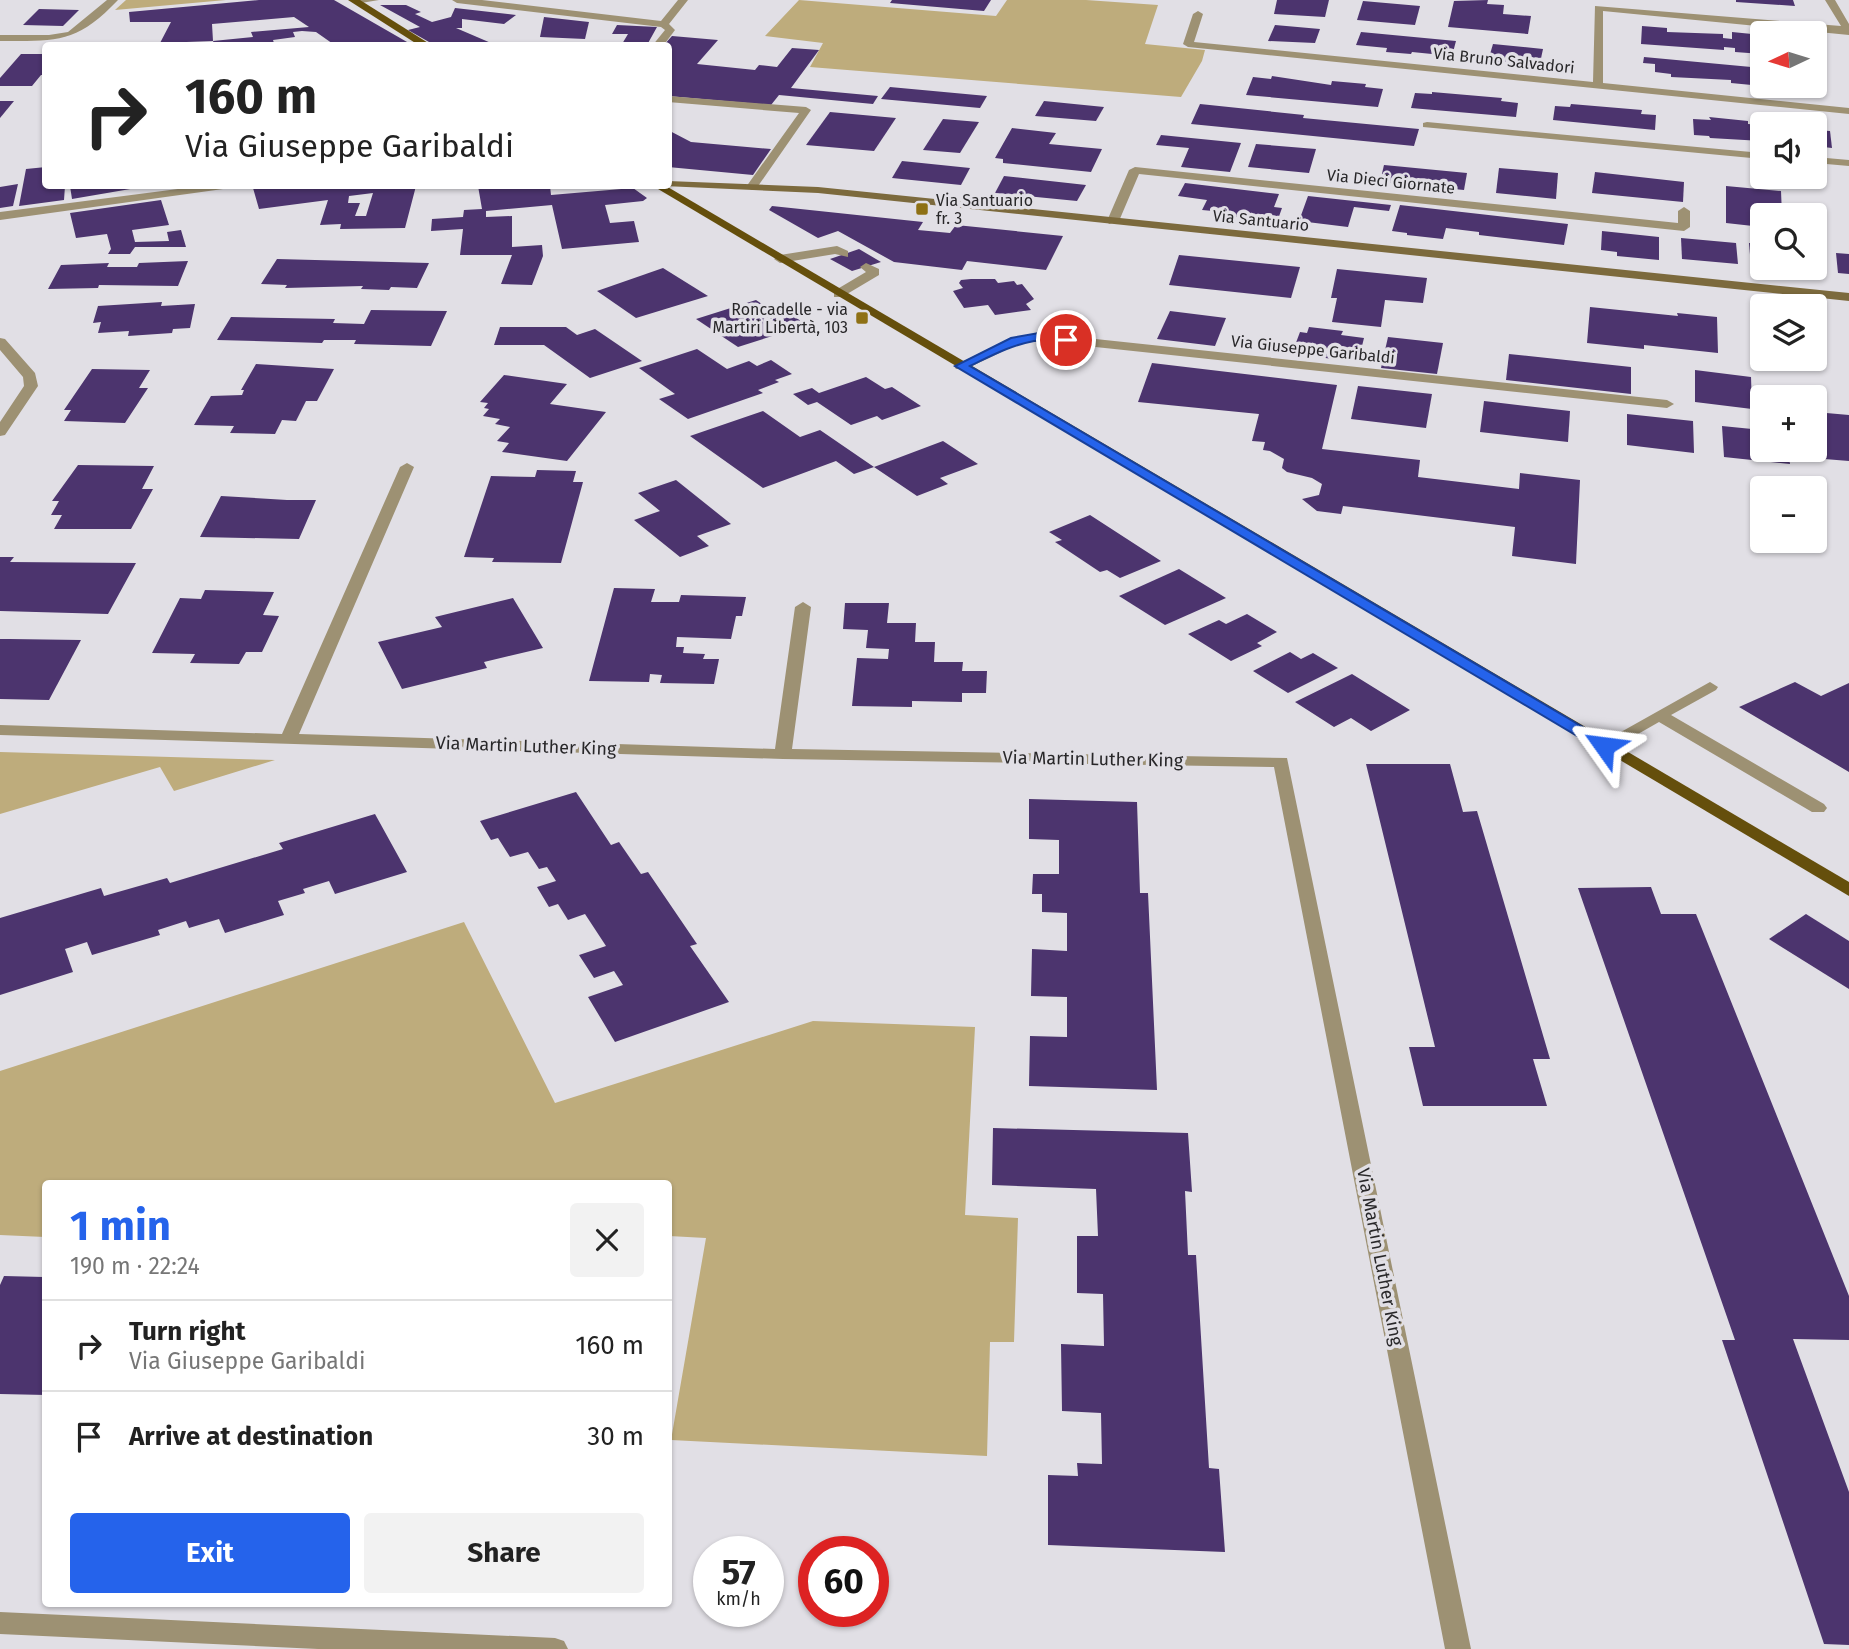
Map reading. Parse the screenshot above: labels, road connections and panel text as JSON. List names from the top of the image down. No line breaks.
{"streets":{"street":["Via Bruno Salvadori","Via Dieci Giornate","Via Santuario","Via Giuseppe Garibaldi","Via Martin Luther King"]},"crossings":[["Via Dieci Giornate","Via Santuario"]],"places":{"transit":["Via Santuario fr. 3","Roncadelle - via Martiri Libertà, 103"]},"north":"left","page":{"map_buttons":["+","−"],"turn":["160 m","Via Giuseppe Garibaldi"],"heading":["1 min","190 m · 22:24"],"list":[{"name":"Turn right","note":"Via Giuseppe Garibaldi","value":"160 m"},{"name":"Arrive at destination","value":"30 m"}],"buttons":["Exit","Share"],"speed":"57 km/h","limit":"60"}}
